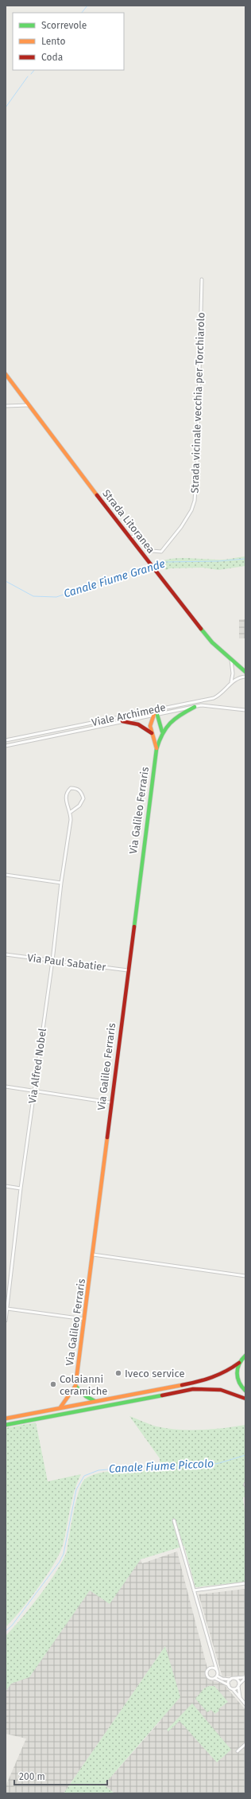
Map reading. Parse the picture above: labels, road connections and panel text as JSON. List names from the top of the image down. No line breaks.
{"streets":{"street":["Strada vicinale vecchia per Torchiarolo","Strada Litoranea","Viale Archimede","Via Galileo Ferraris","Via Paul Sabatier","Via Alfred Nobel"]},"crossings":[["Strada vicinale vecchia per Torchiarolo","Strada Litoranea"],["Viale Archimede","Via Galileo Ferraris"],["Via Galileo Ferraris","Via Paul Sabatier"],["Via Paul Sabatier","Via Alfred Nobel"]],"water":["Canale Fiume Grande","Canale Fiume Piccolo"],"places":["Iveco service","Colaianni ceramiche"],"legend":["Scorrevole","Lento","Coda"],"scale_bar":"200 m"}
